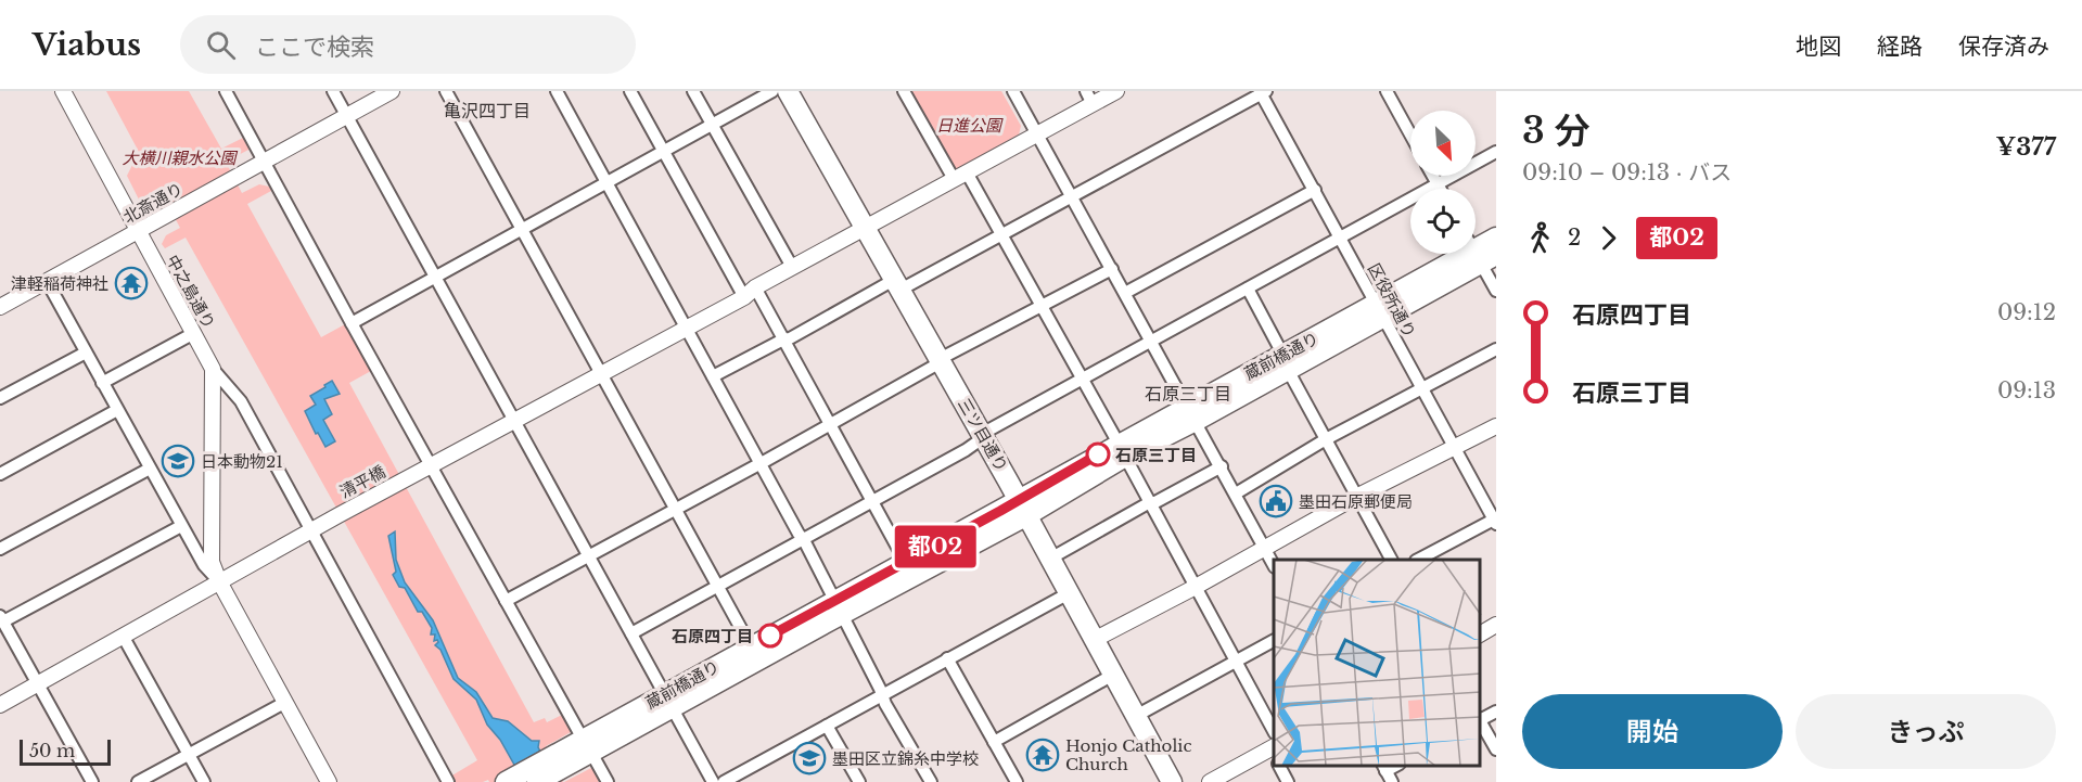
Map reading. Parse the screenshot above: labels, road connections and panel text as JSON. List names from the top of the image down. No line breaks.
{"streets":{"main road":["蔵前橋通り","三ツ目通り"],"street":["北斎通り","中之島通り","区役所通り","清平橋"]},"crossings":[["北斎通り","中之島通り"],["区役所通り","蔵前橋通り"],["蔵前橋通り","三ツ目通り"],["三ツ目通り","清平橋"]],"districts":["亀沢四丁目","石原三丁目"],"parks":["日進公園","大横川親水公園"],"places":{"temple":["津軽稲荷神社","Honjo Catholic Church"],"other":["石原三丁目","石原四丁目"],"school or university":["日本動物21","墨田区立錦糸中学校"],"public building":["墨田石原郵便局"]},"lines":["bus line 都02"],"scale_bar":"50 m","north":"bottom right","page":{"header":"Viabus","search":"ここで検索","nav":["地図","経路","保存済み"],"on_map":"都02","heading":["3 分","09:10 – 09:13 · バス","¥377"],"legs":["2","都02"],"list":[{"name":"石原四丁目","value":"09:12"},{"name":"石原三丁目","value":"09:13"}],"buttons":["開始","きっぷ"],"scale":"50 m"}}
